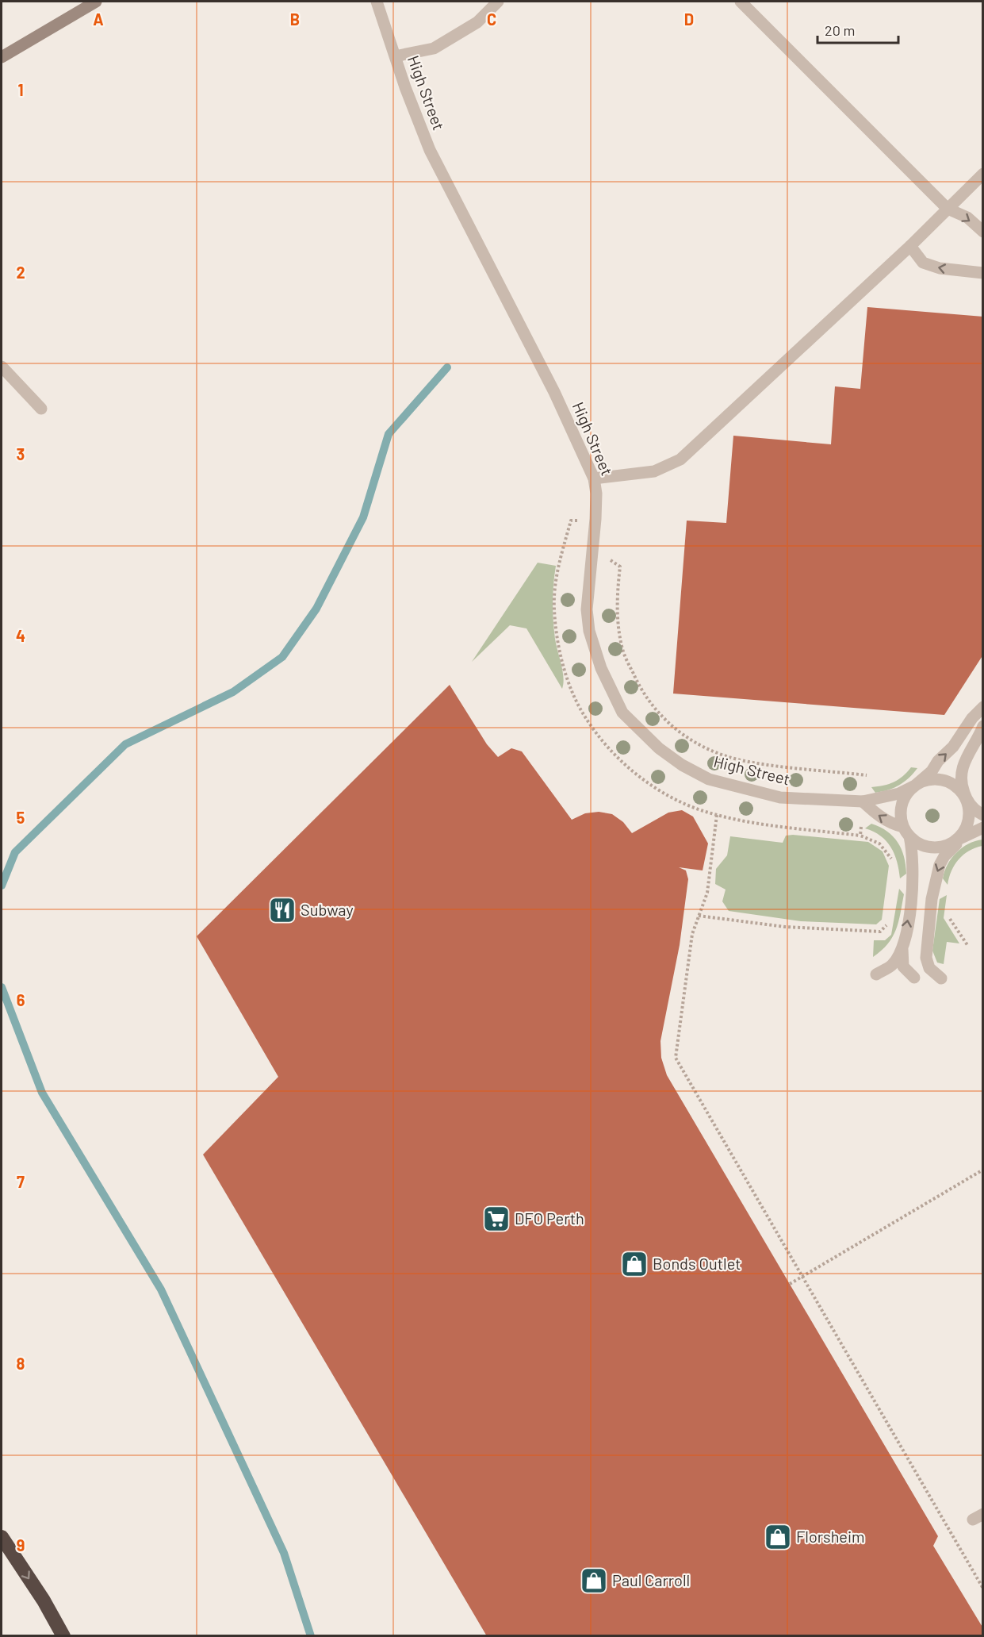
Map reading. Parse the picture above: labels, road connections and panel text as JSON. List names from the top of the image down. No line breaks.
{"streets":{"street":["High Street"]},"places":{"restaurant":["Subway"],"supermarket":["DFO Perth"],"shop":["Bonds Outlet","Florsheim","Paul Carroll"]},"scale_bar":"20 m","grid":{"columns":["A","B","C","D"],"rows":["1","2","3","4","5","6","7","8","9"]}}
